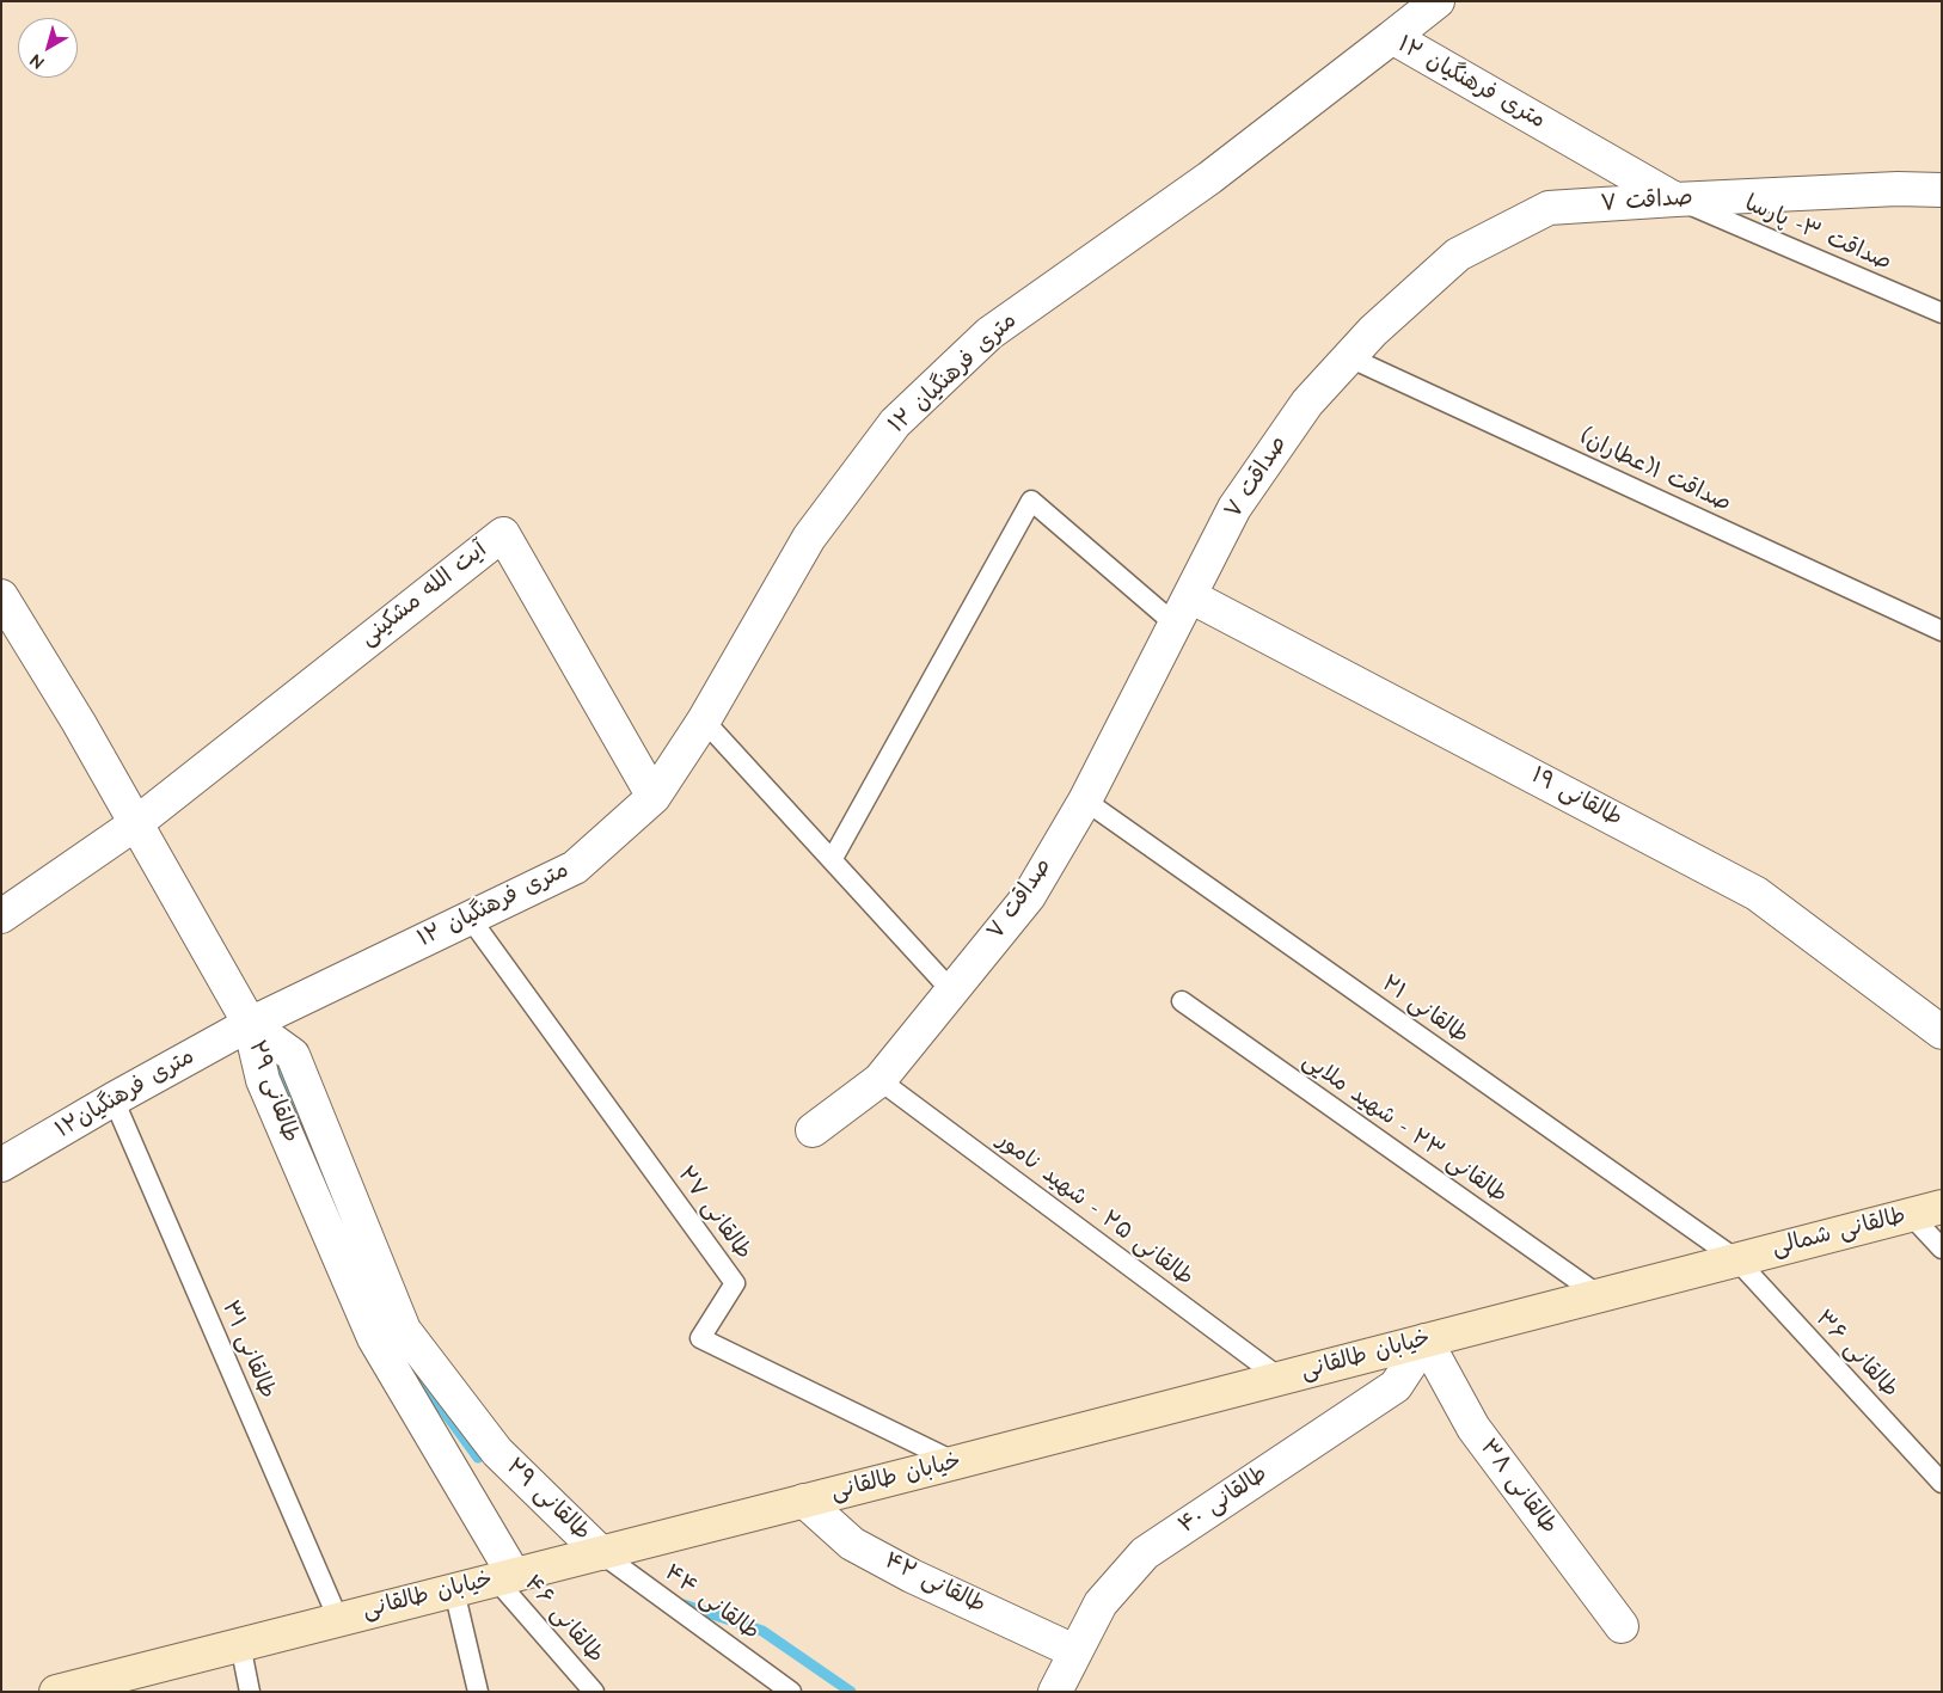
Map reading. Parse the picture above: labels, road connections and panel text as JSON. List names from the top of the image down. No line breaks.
{"streets":{"street":["۱۲ متری فرهنگیان","صداقت ۷","آیت الله مشکینی","طالقانی ۱۹","طالقانی ۲۹","۱۲متری فرهنگیان","طالقانی شمالی","خیابان طالقانی","طالقانی ۳۸","طالقانی ۴۰","طالقانی ۴۲"],"lane":["صداقت ۳- پارسا","صداقت ۱(عطاران)","طالقانی ۲۱","طالقانی ۲۳ - شهید ملایی","طالقانی ۲۵ - شهید نامور","طالقانی ۲۷","طالقانی ۳۱","طالقانی ۳۶","طالقانی ۴۴","طالقانی ۴۶"]},"crossings":[["۱۲ متری فرهنگیان","صداقت ۷"],["۱۲ متری فرهنگیان","صداقت ۳- پارسا"],["۱۲ متری فرهنگیان","آیت الله مشکینی"],["۱۲ متری فرهنگیان","طالقانی ۲۹"],["۱۲ متری فرهنگیان","۱۲متری فرهنگیان"],["۱۲ متری فرهنگیان","طالقانی ۲۷"],["صداقت ۷","صداقت ۳- پارسا"],["صداقت ۷","صداقت ۱(عطاران)"],["صداقت ۷","طالقانی ۱۹"],["صداقت ۷","طالقانی ۲۱"],["صداقت ۷","طالقانی ۲۵ - شهید نامور"],["طالقانی ۲۱","طالقانی شمالی"],["طالقانی ۲۱","طالقانی ۳۶"],["طالقانی ۲۱","خیابان طالقانی"],["طالقانی ۲۹","۱۲متری فرهنگیان"],["طالقانی ۲۹","خیابان طالقانی"],["طالقانی ۲۹","طالقانی ۴۴"],["طالقانی ۲۹","طالقانی ۴۶"],["۱۲متری فرهنگیان","طالقانی ۳۱"],["طالقانی ۲۳ - شهید ملایی","خیابان طالقانی"],["طالقانی ۲۵ - شهید نامور","خیابان طالقانی"],["طالقانی ۲۷","خیابان طالقانی"],["طالقانی شمالی","طالقانی ۳۶"],["طالقانی شمالی","خیابان طالقانی"],["طالقانی ۳۱","خیابان طالقانی"],["طالقانی ۳۶","خیابان طالقانی"],["خیابان طالقانی","طالقانی ۳۸"],["خیابان طالقانی","طالقانی ۴۰"],["خیابان طالقانی","طالقانی ۴۲"],["خیابان طالقانی","طالقانی ۴۴"],["خیابان طالقانی","طالقانی ۴۶"],["طالقانی ۳۸","طالقانی ۴۰"],["طالقانی ۴۰","طالقانی ۴۲"]],"north":"bottom left"}
